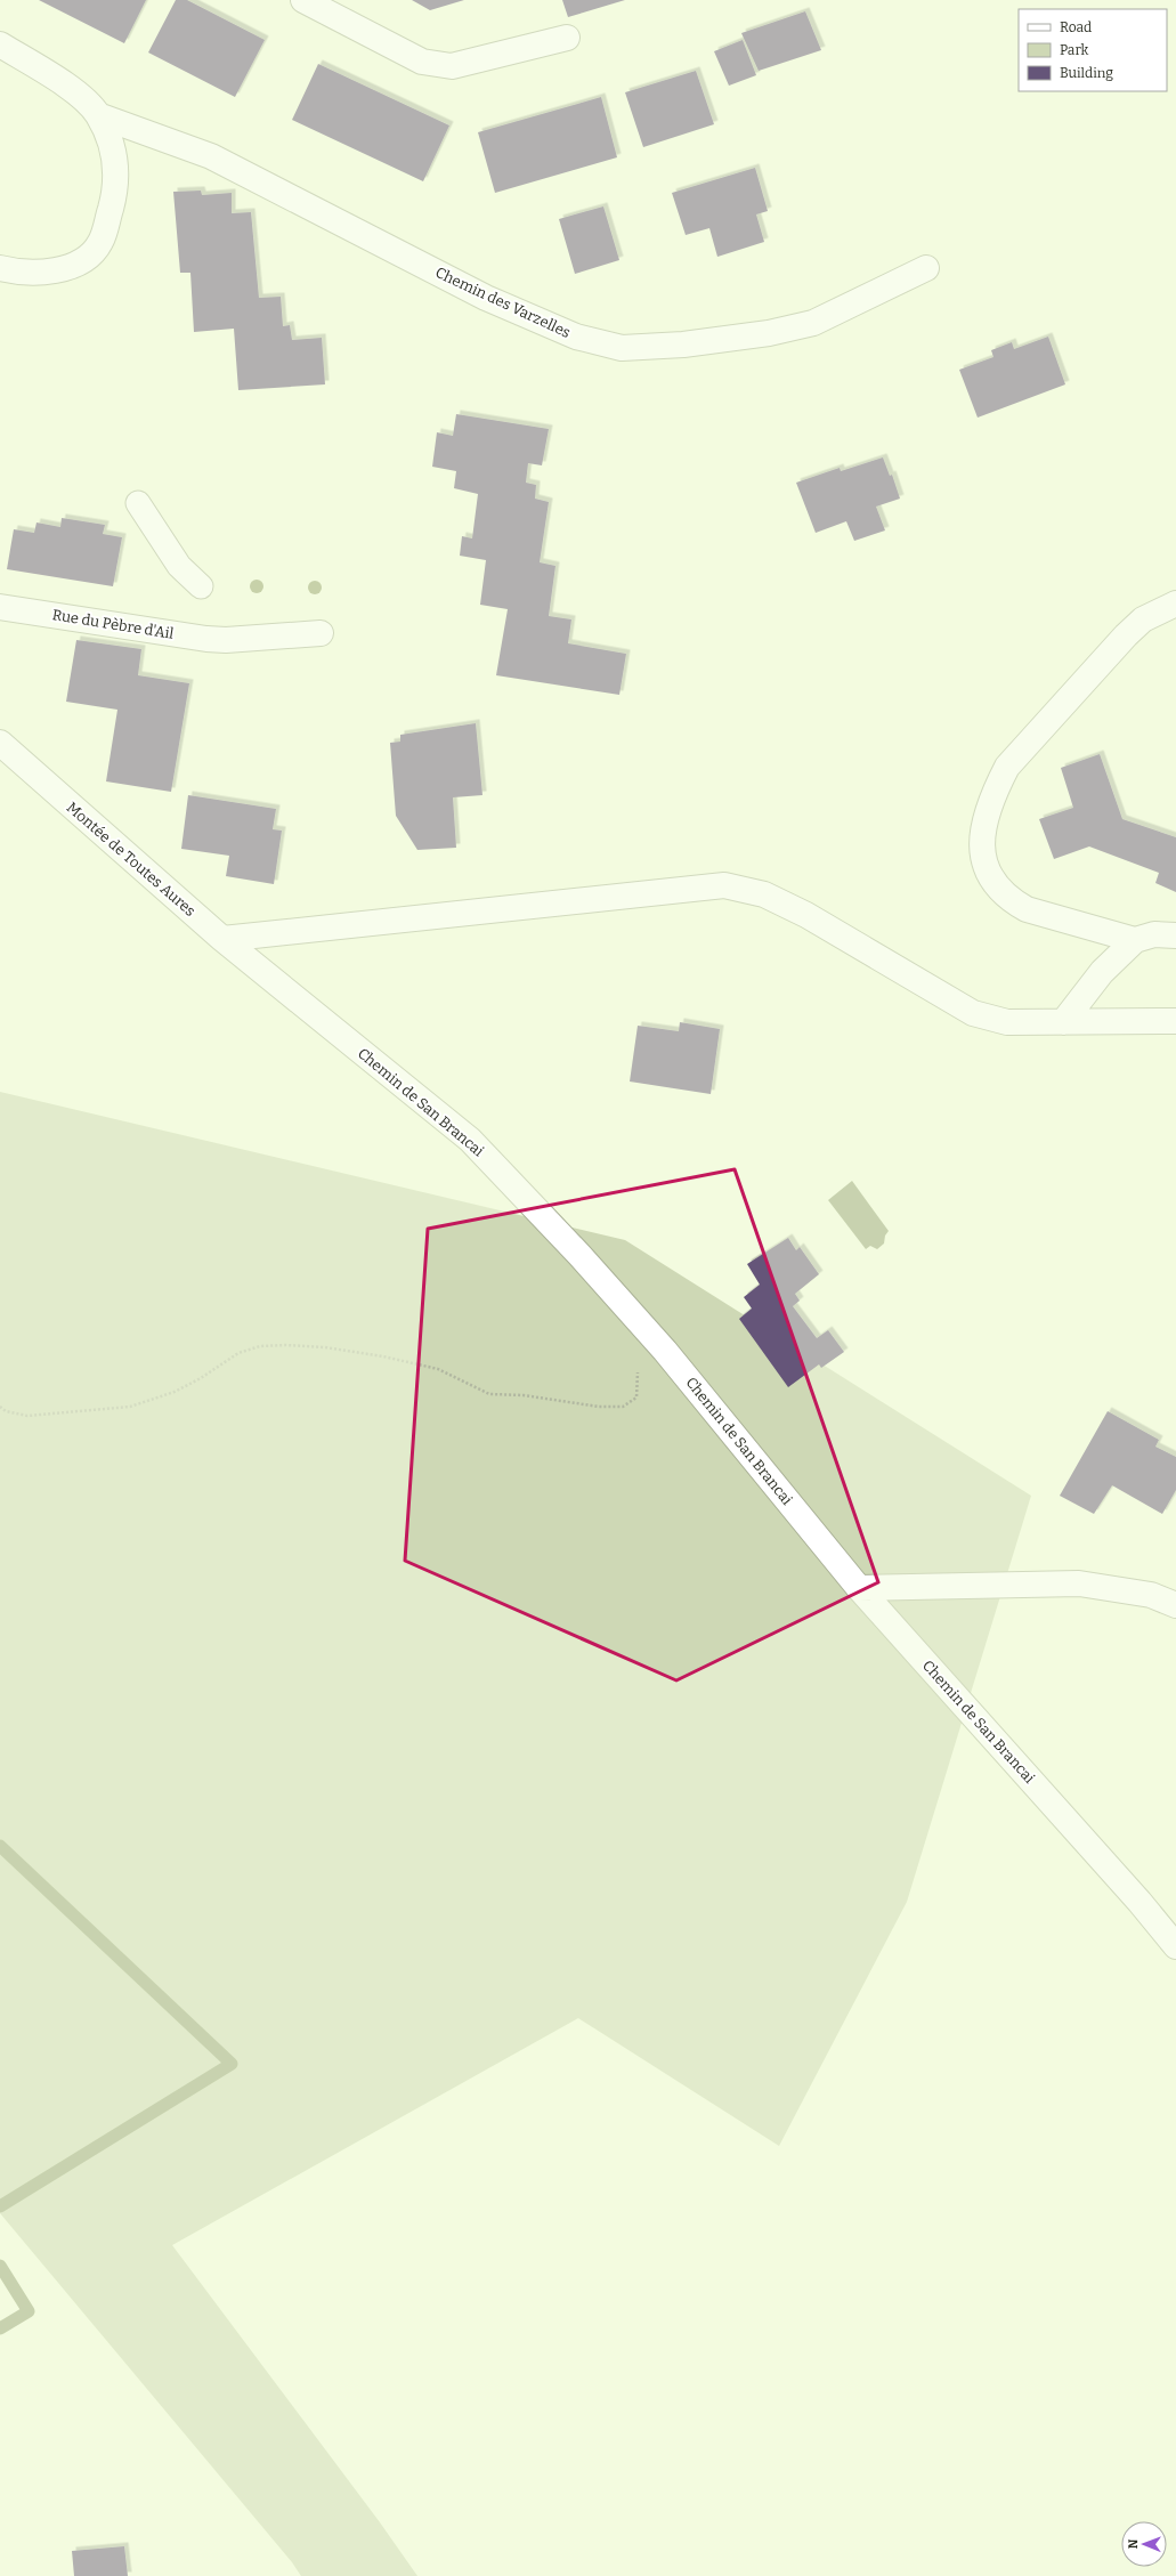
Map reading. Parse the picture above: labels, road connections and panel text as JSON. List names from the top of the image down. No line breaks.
{"streets":{"street":["Chemin des Varzelles","Rue du Pèbre d'Ail","Montée de Toutes Aures","Chemin de San Brancai"]},"crossings":[["Montée de Toutes Aures","Chemin de San Brancai"]],"legend":["Road","Park","Building"],"north":"left"}
